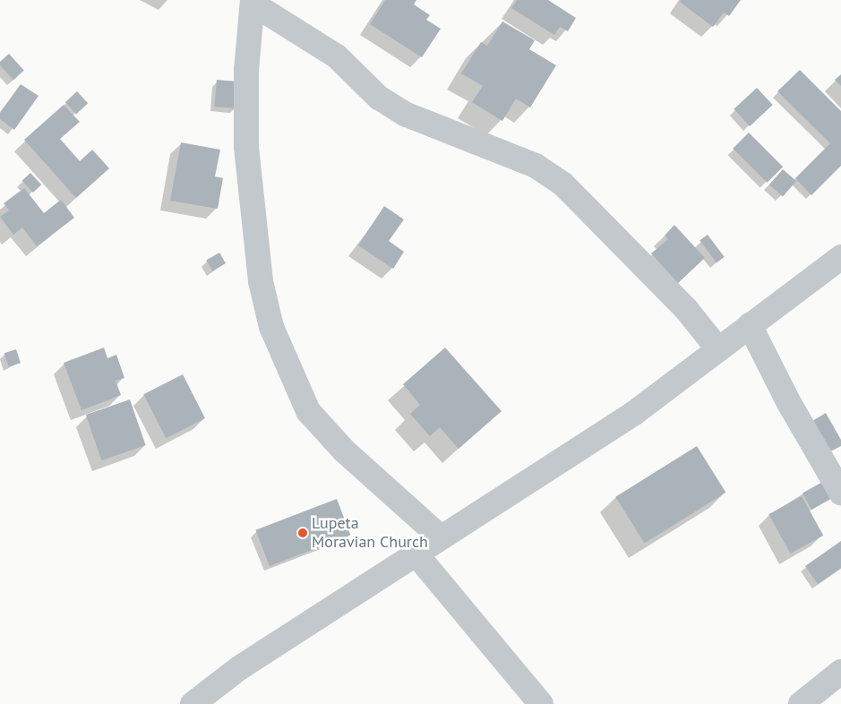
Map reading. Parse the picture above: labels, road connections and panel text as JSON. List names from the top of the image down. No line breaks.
{"places":["Lupeta Moravian Church"]}
